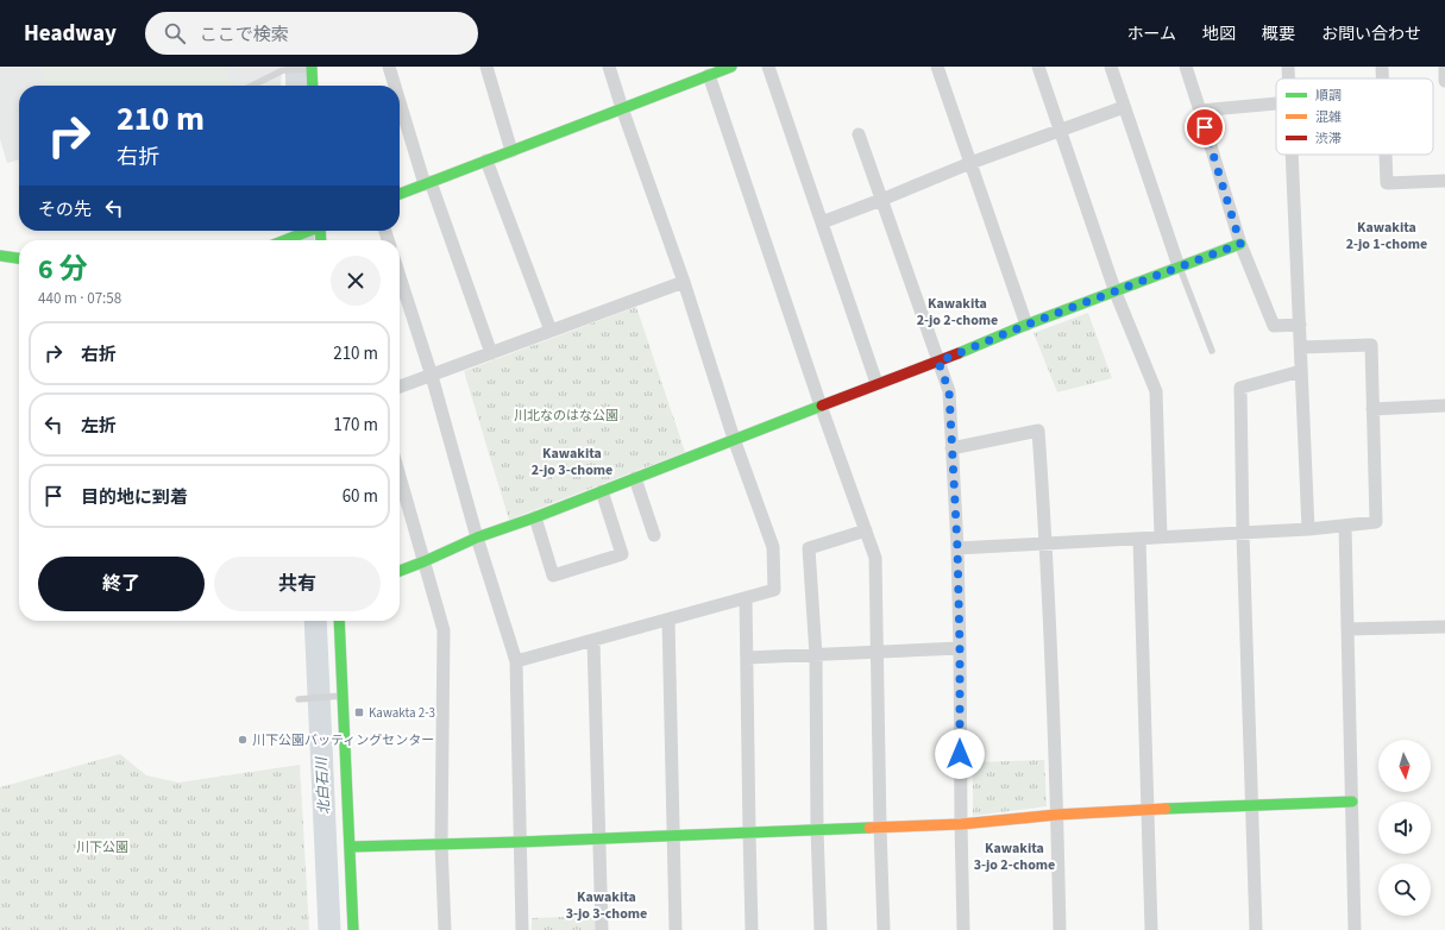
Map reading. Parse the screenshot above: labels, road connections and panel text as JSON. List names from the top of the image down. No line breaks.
{"districts":["Kawakita 2-jo 1-chome","Kawakita 2-jo 2-chome","Kawakita 2-jo 3-chome","Kawakita 3-jo 2-chome","Kawakita 3-jo 3-chome"],"water":["北白石川"],"parks":["川北なのはな公園","川下公園"],"places":{"transit":["Kawakta 2-3"],"other":["川下公園バッティングセンター"]},"legend":["順調","混雑","渋滞"],"north":"bottom","page":{"header":"Headway","search":"ここで検索","nav":["ホーム","地図","概要","お問い合わせ"],"turn":["210 m","右折"],"then":"その先","heading":["6 分","440 m · 07:58"],"list":[{"name":"右折","value":"210 m"},{"name":"左折","value":"170 m"},{"name":"目的地に到着","value":"60 m"}],"buttons":["終了","共有"]}}
